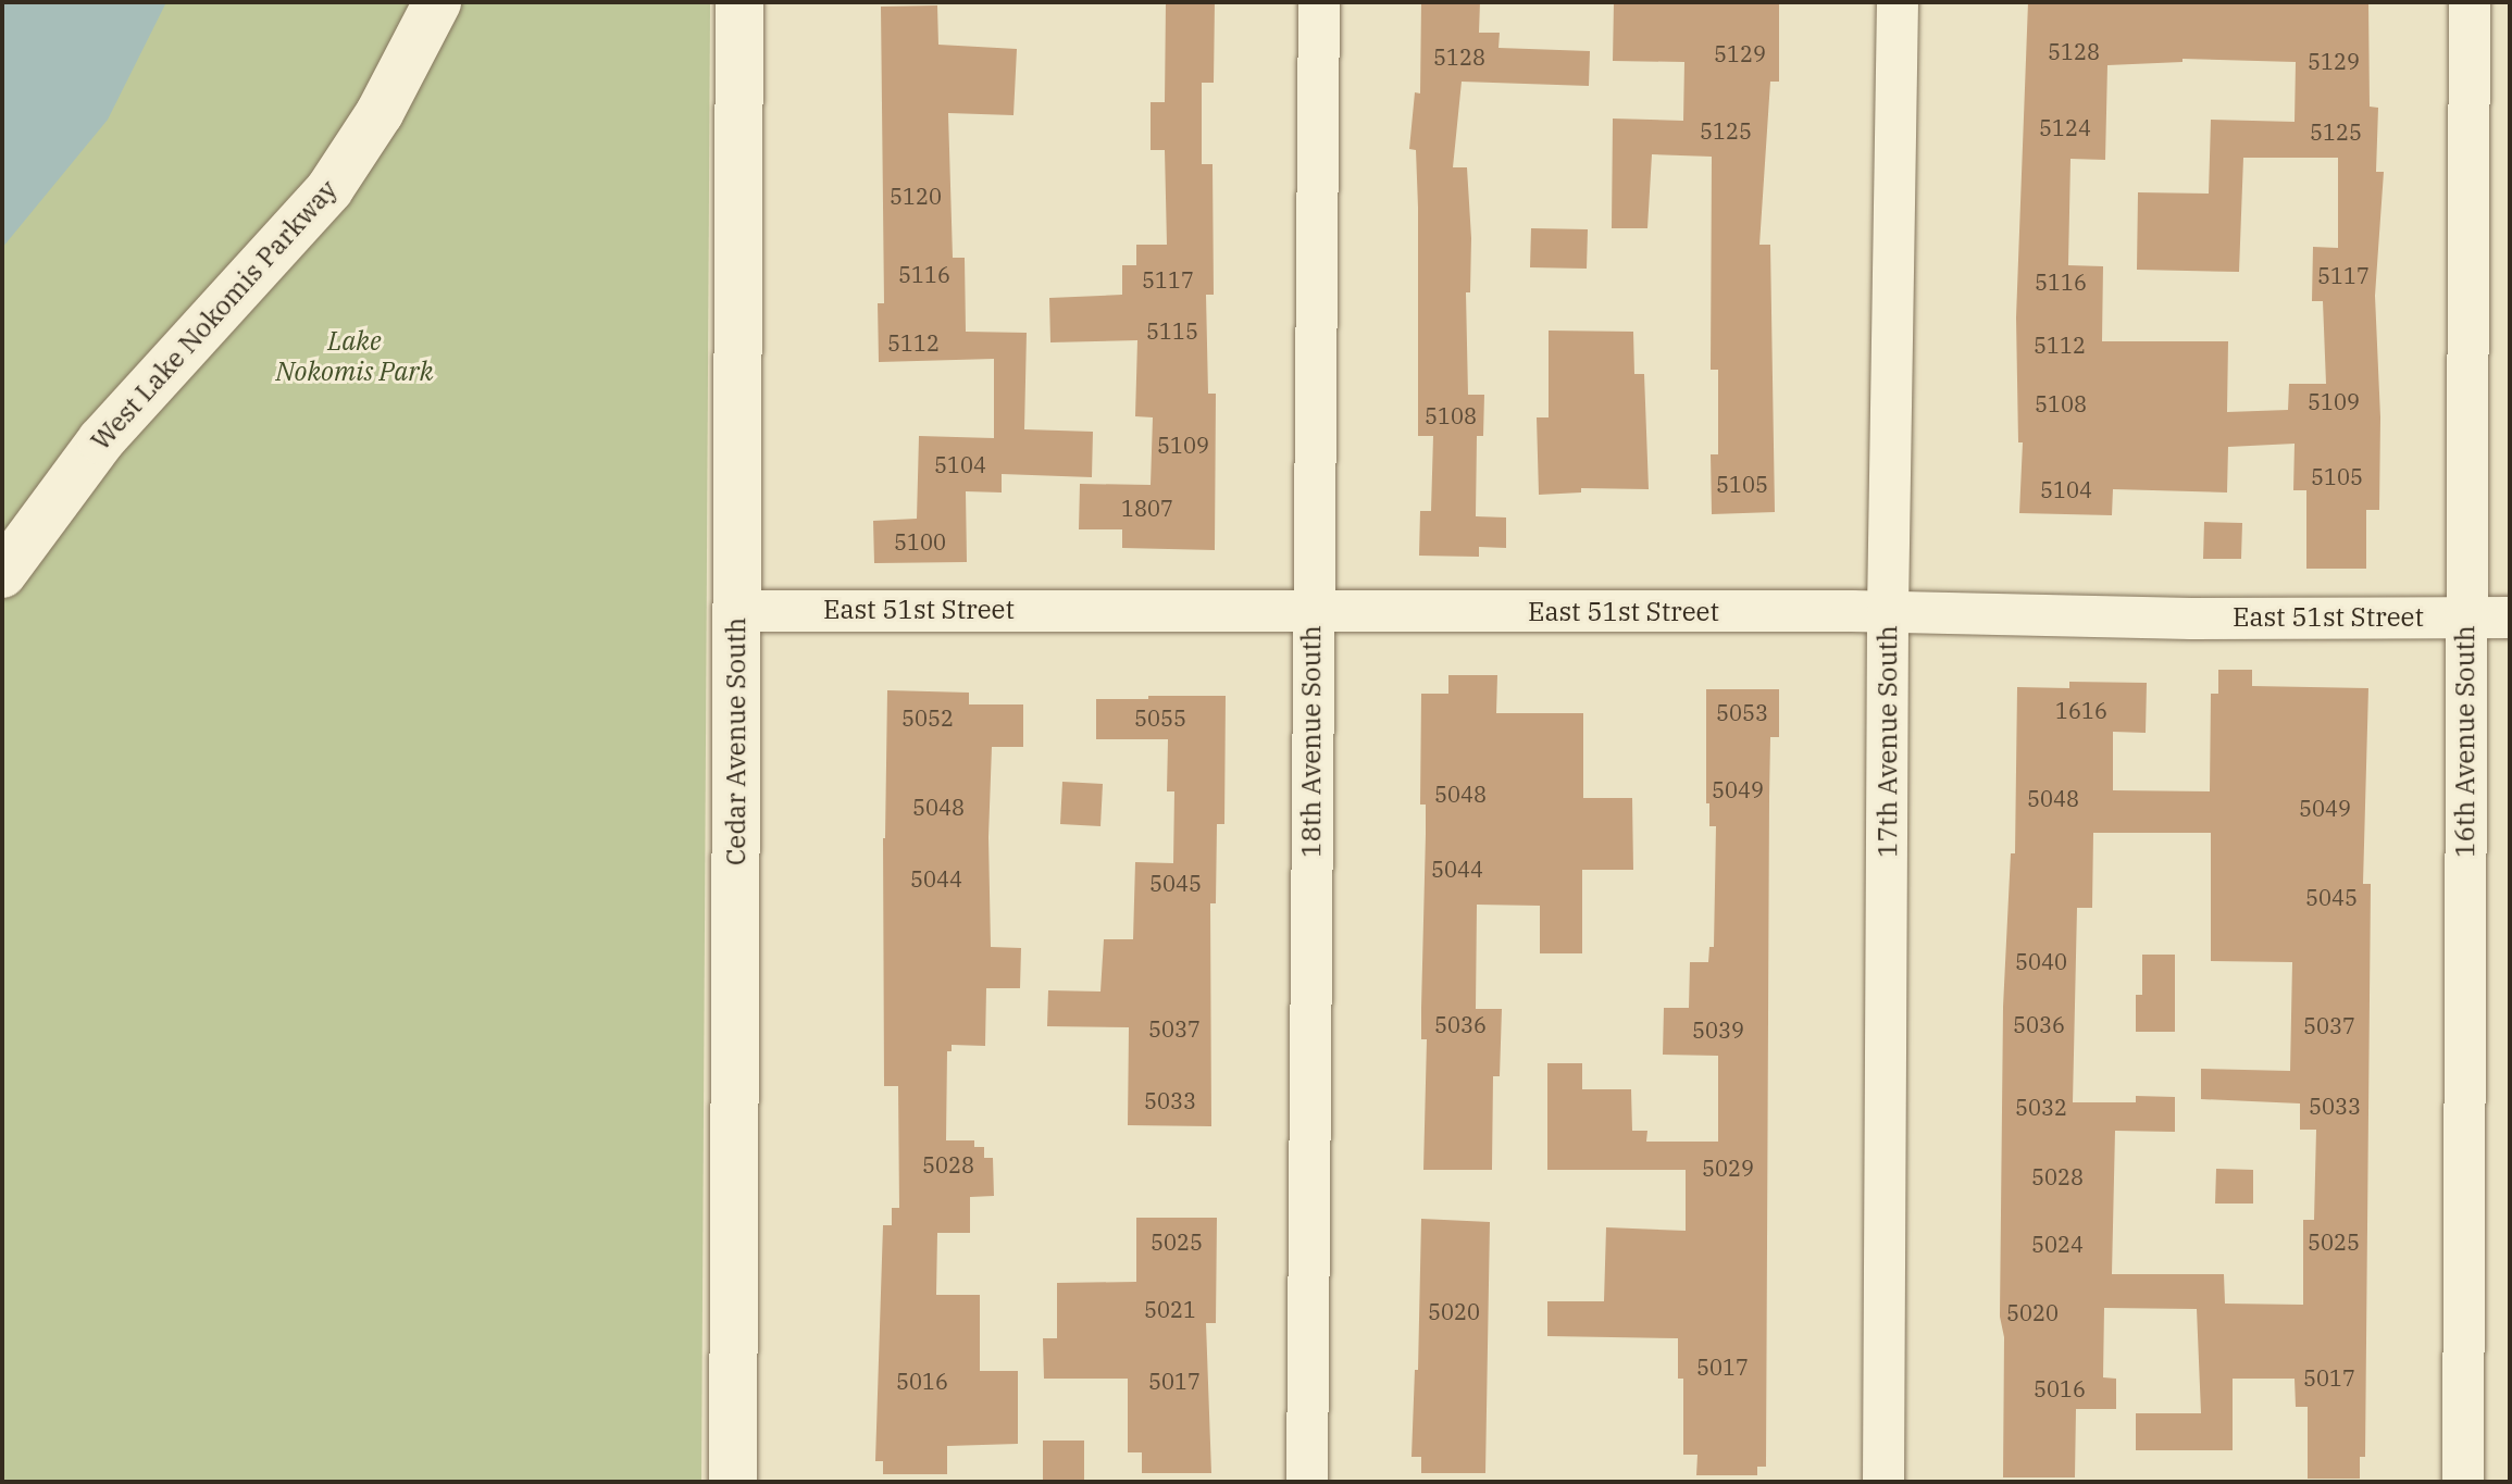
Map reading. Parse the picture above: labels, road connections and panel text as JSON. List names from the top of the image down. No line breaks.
{"streets":{"main road":["West Lake Nokomis Parkway","Cedar Avenue South"],"street":["East 51st Street","18th Avenue South","17th Avenue South","16th Avenue South"]},"crossings":[["East 51st Street","Cedar Avenue South"],["East 51st Street","18th Avenue South"],["East 51st Street","17th Avenue South"],["East 51st Street","16th Avenue South"]],"parks":["Lake Nokomis Park"],"house_numbers":["5128","5129","5128","5129","5124","5125","5125","5120","5116","5117","5117","5116","5115","5112","5112","5109","5108","5108","5109","5104","5105","5105","5104","1807","5100","1616","5053","5052","5055","5049","5048","5048","5048","5049","5044","5044","5045","5045","5040","5036","5036","5037","5037","5039","5033","5033","5032","5028","5029","5028","5025","5025","5024","5021","5020","5020","5017","5017","5016","5017","5016"]}
